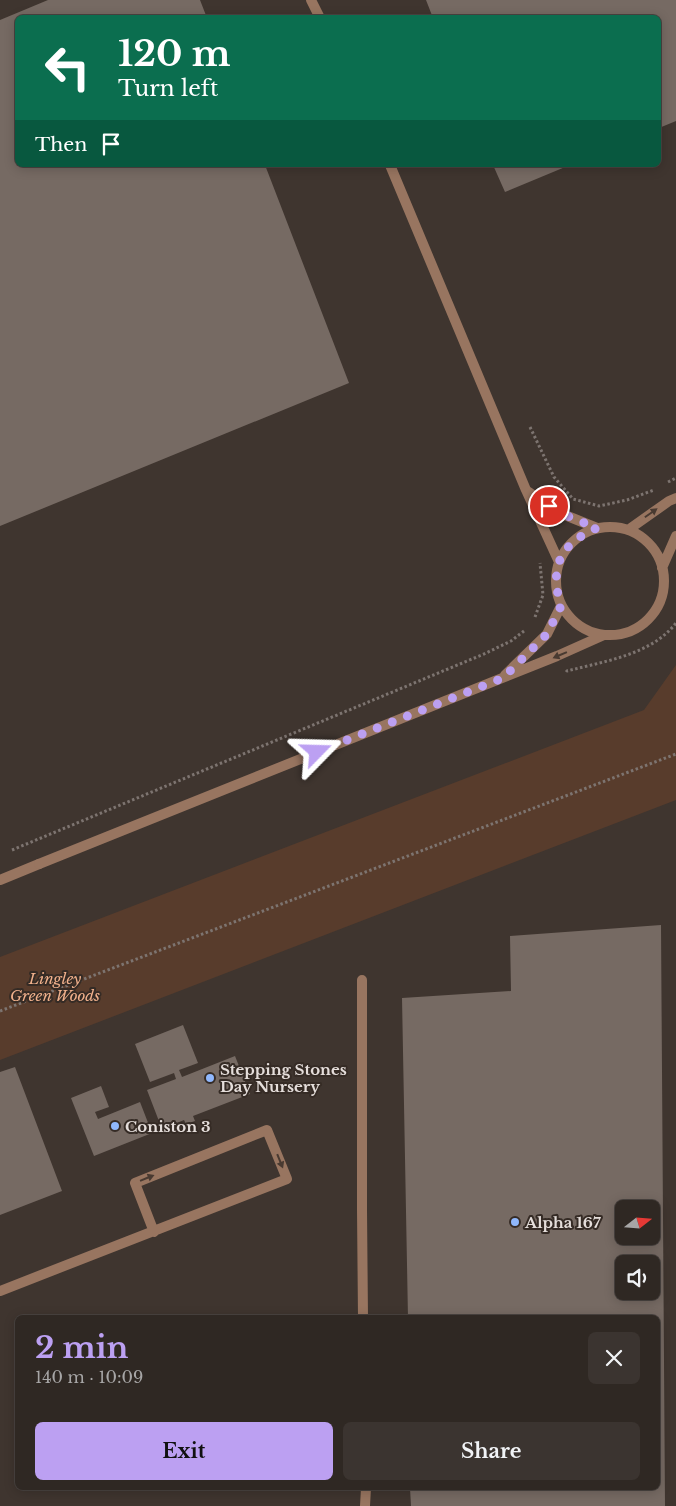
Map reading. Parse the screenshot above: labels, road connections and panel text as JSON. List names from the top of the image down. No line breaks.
{"parks":["Lingley Green Woods"],"places":["Stepping Stones Day Nursery","Coniston 3","Alpha 167"],"north":"right","page":{"turn":["120 m","Turn left"],"then":"Then","heading":["2 min","140 m · 10:09"],"buttons":["Exit","Share"]}}
